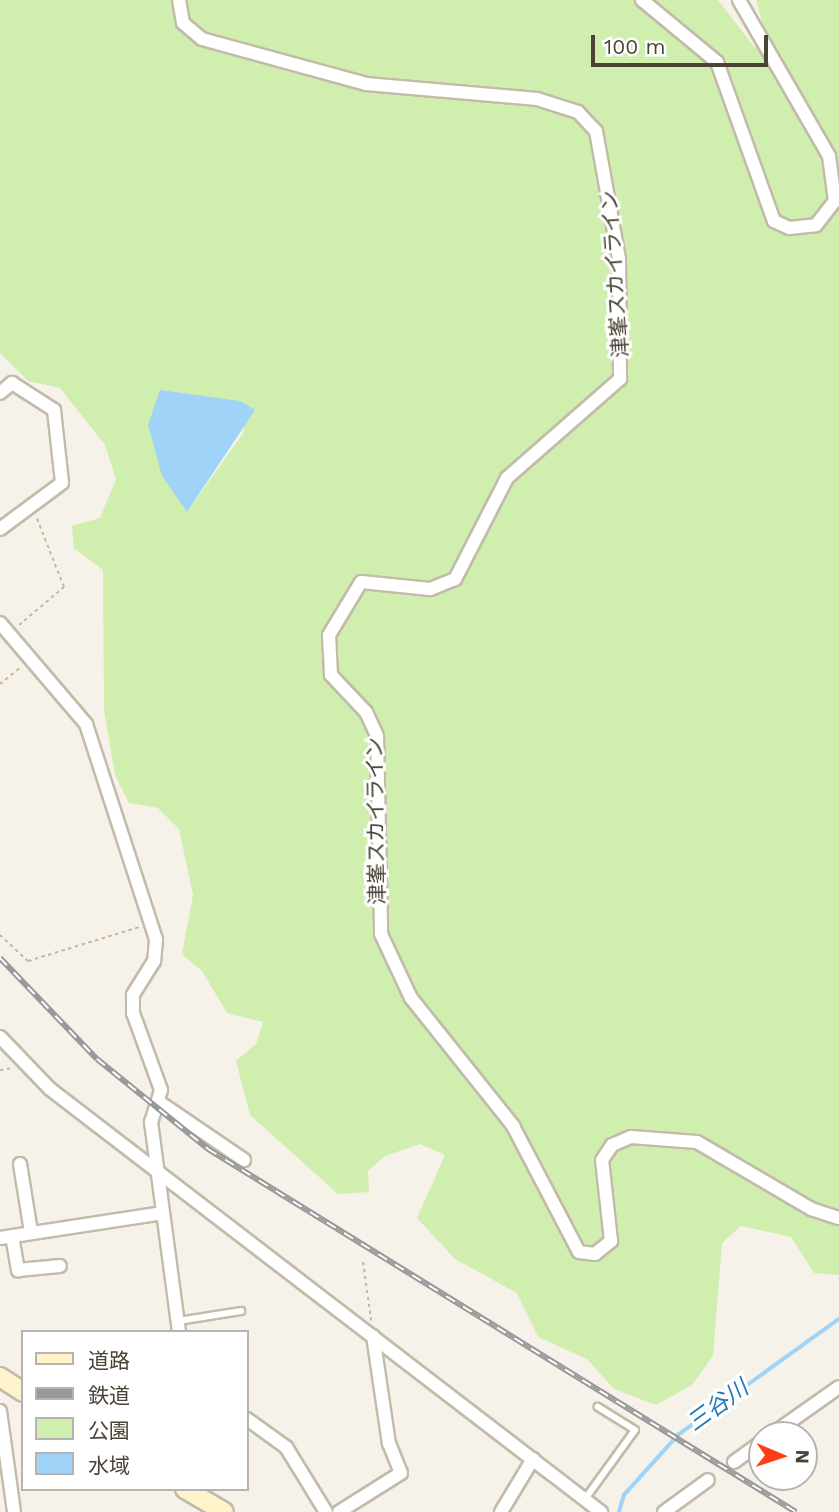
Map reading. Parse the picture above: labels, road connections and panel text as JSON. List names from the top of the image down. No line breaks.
{"streets":{"street":["津峯スカイライン"]},"water":["三谷川"],"legend":["道路","鉄道","公園","水域"],"scale_bar":"100 m","north":"right"}
